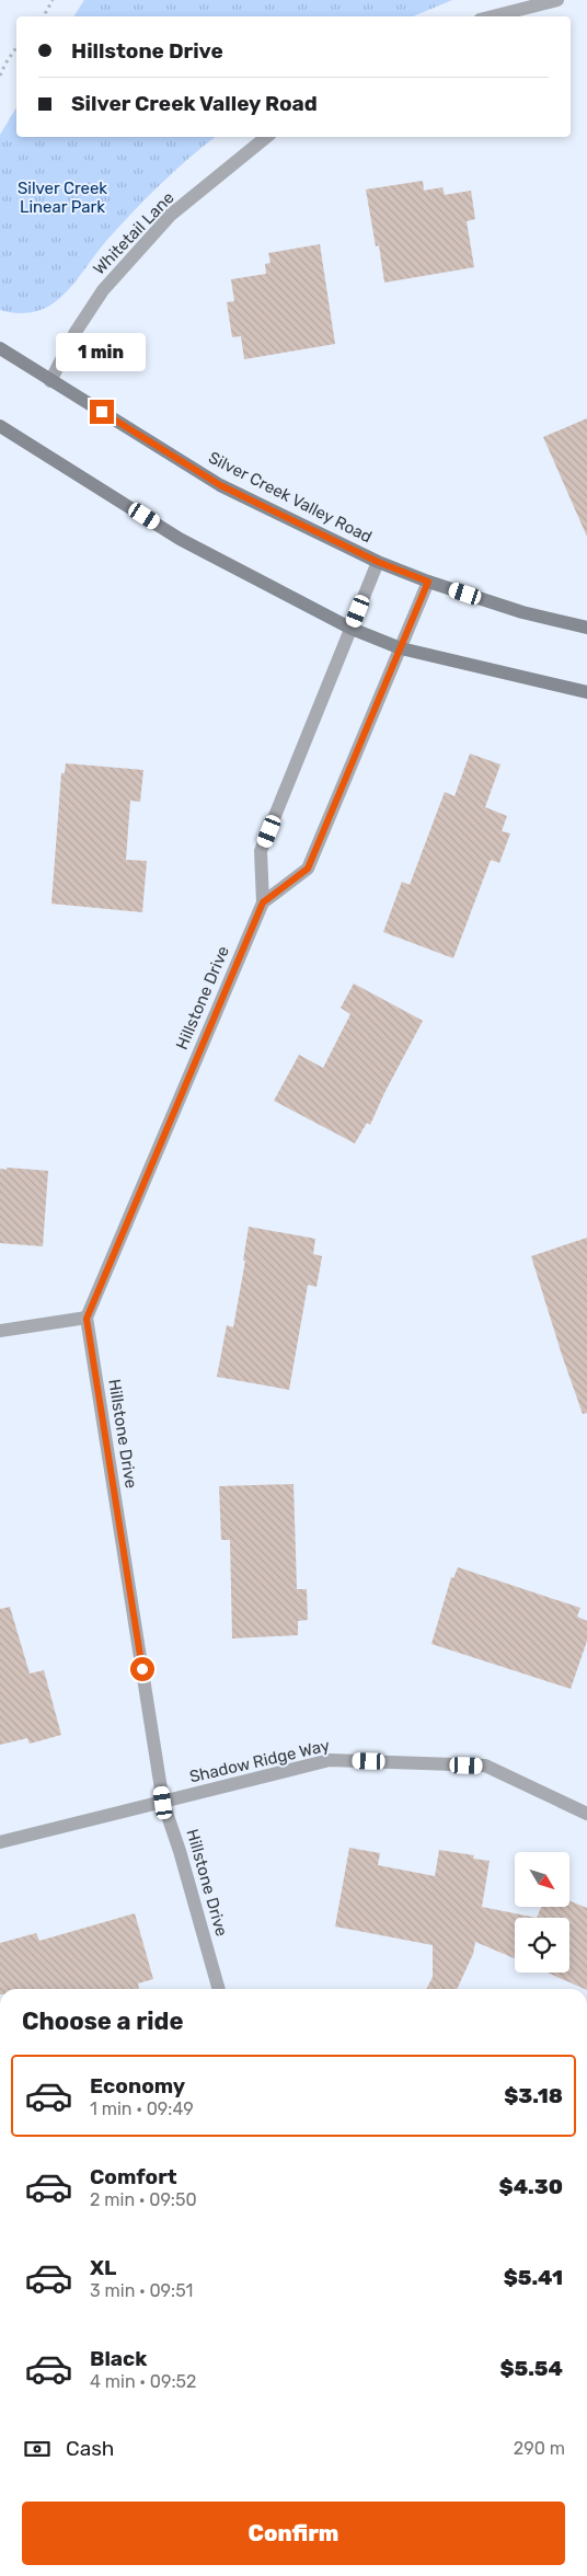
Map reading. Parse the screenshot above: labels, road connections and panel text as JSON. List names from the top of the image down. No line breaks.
{"streets":{"main road":["Silver Creek Valley Road"],"street":["Whitetail Lane","Hillstone Drive","Shadow Ridge Way"]},"crossings":[["Whitetail Lane","Silver Creek Valley Road"],["Silver Creek Valley Road","Hillstone Drive"],["Hillstone Drive","Shadow Ridge Way"]],"parks":["Silver Creek Linear Park"],"north":"bottom right","page":{"banner":["Hillstone Drive","Silver Creek Valley Road"],"bubble":"1 min","heading":"Choose a ride","list":[{"name":"Economy","note":"1 min · 09:49","value":"$3.18"},{"name":"Comfort","note":"2 min · 09:50","value":"$4.30"},{"name":"XL","note":"3 min · 09:51","value":"$5.41"},{"name":"Black","note":"4 min · 09:52","value":"$5.54"}],"pay":["Cash","290 m"],"buttons":"Confirm"}}
